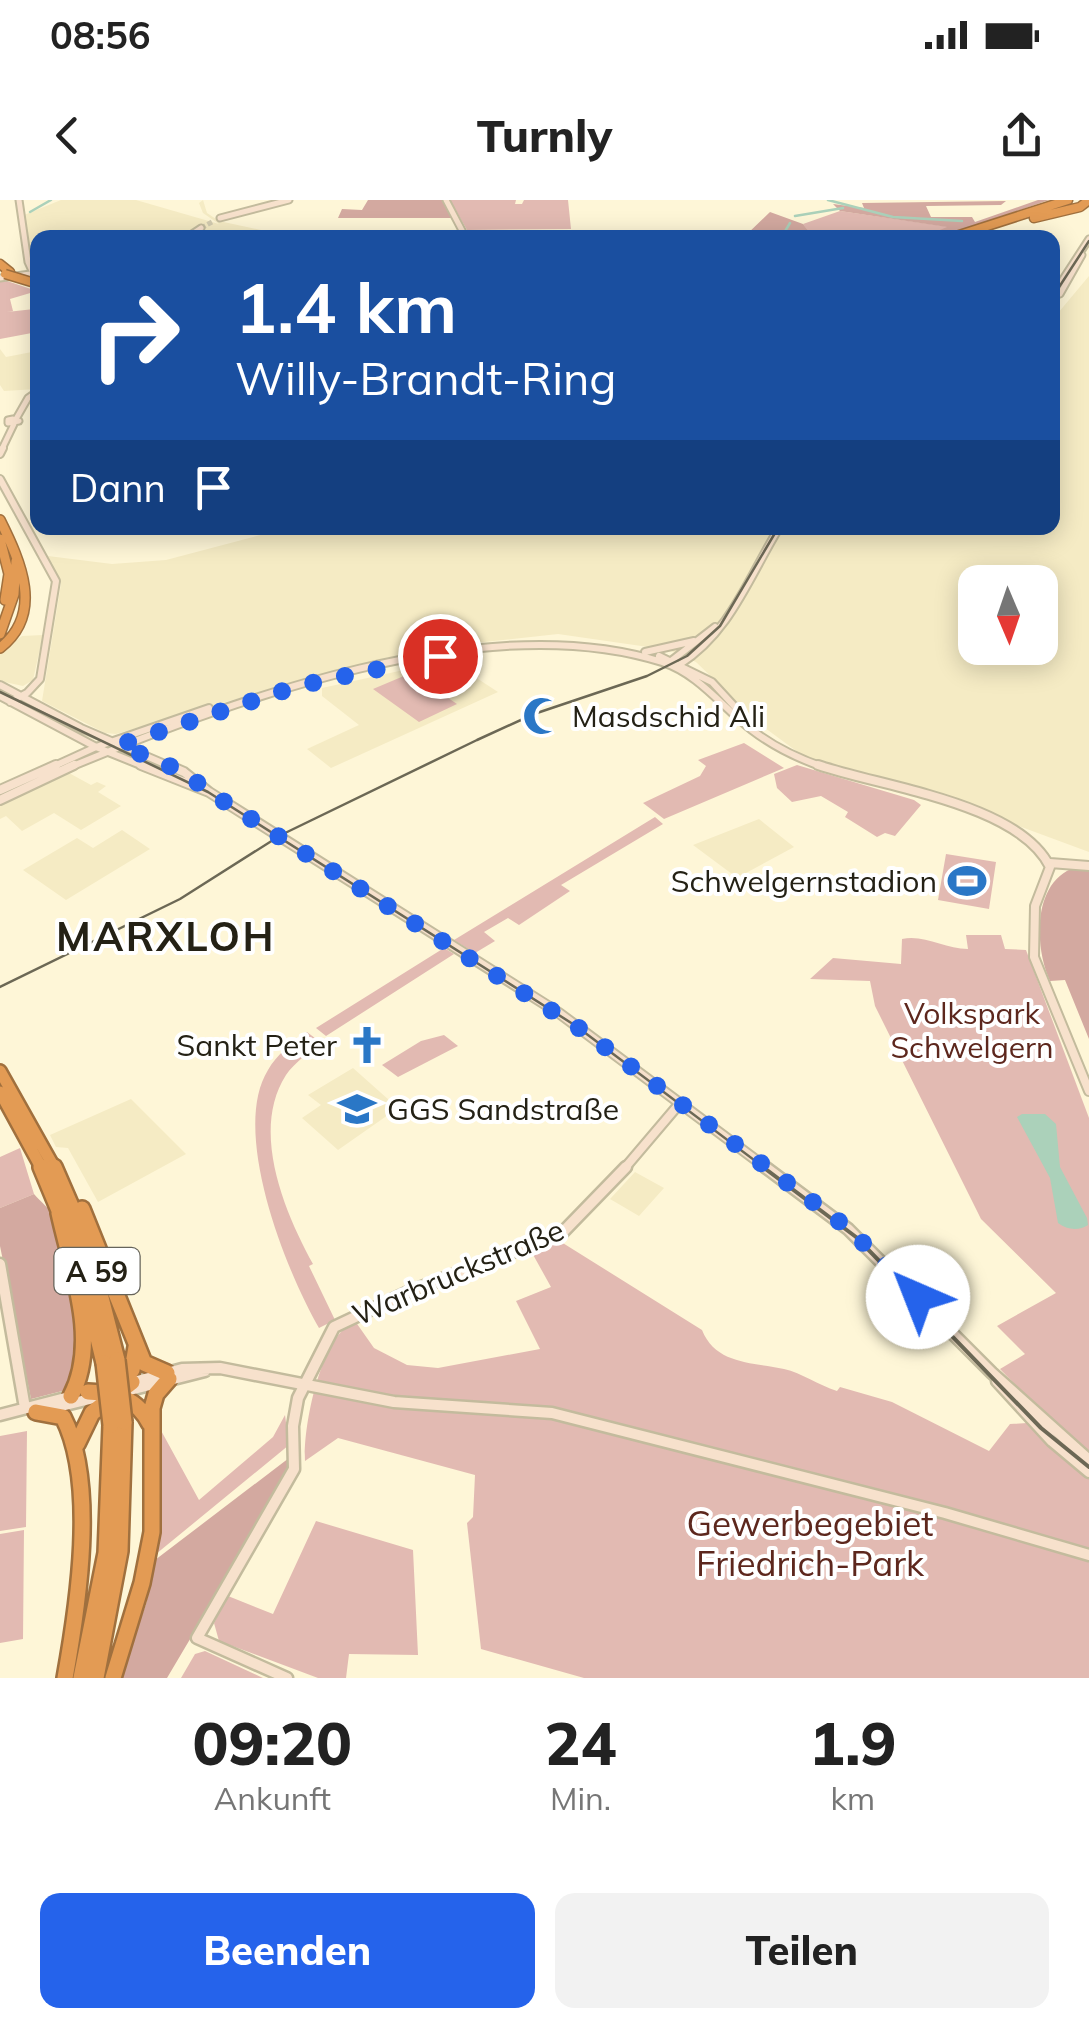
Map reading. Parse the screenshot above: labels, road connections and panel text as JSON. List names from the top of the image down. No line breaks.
{"streets":{"highway":["A 59"],"main road":["Warbruckstraße"]},"districts":["MARXLOH"],"parks":["Volkspark Schwelgern","Gewerbegebiet Friedrich-Park"],"places":{"mosque":["Masdschid Ali"],"sports":["Schwelgernstadion"],"church":["Sankt Peter"],"school or university":["GGS Sandstraße"]},"north":"bottom","page":{"status":"08:56","header":"Turnly","turn":["1.4 km","Willy-Brandt-Ring"],"then":"Dann","eta":["09:20","Ankunft","24","Min.","1.9","km"],"buttons":["Beenden","Teilen"]}}
